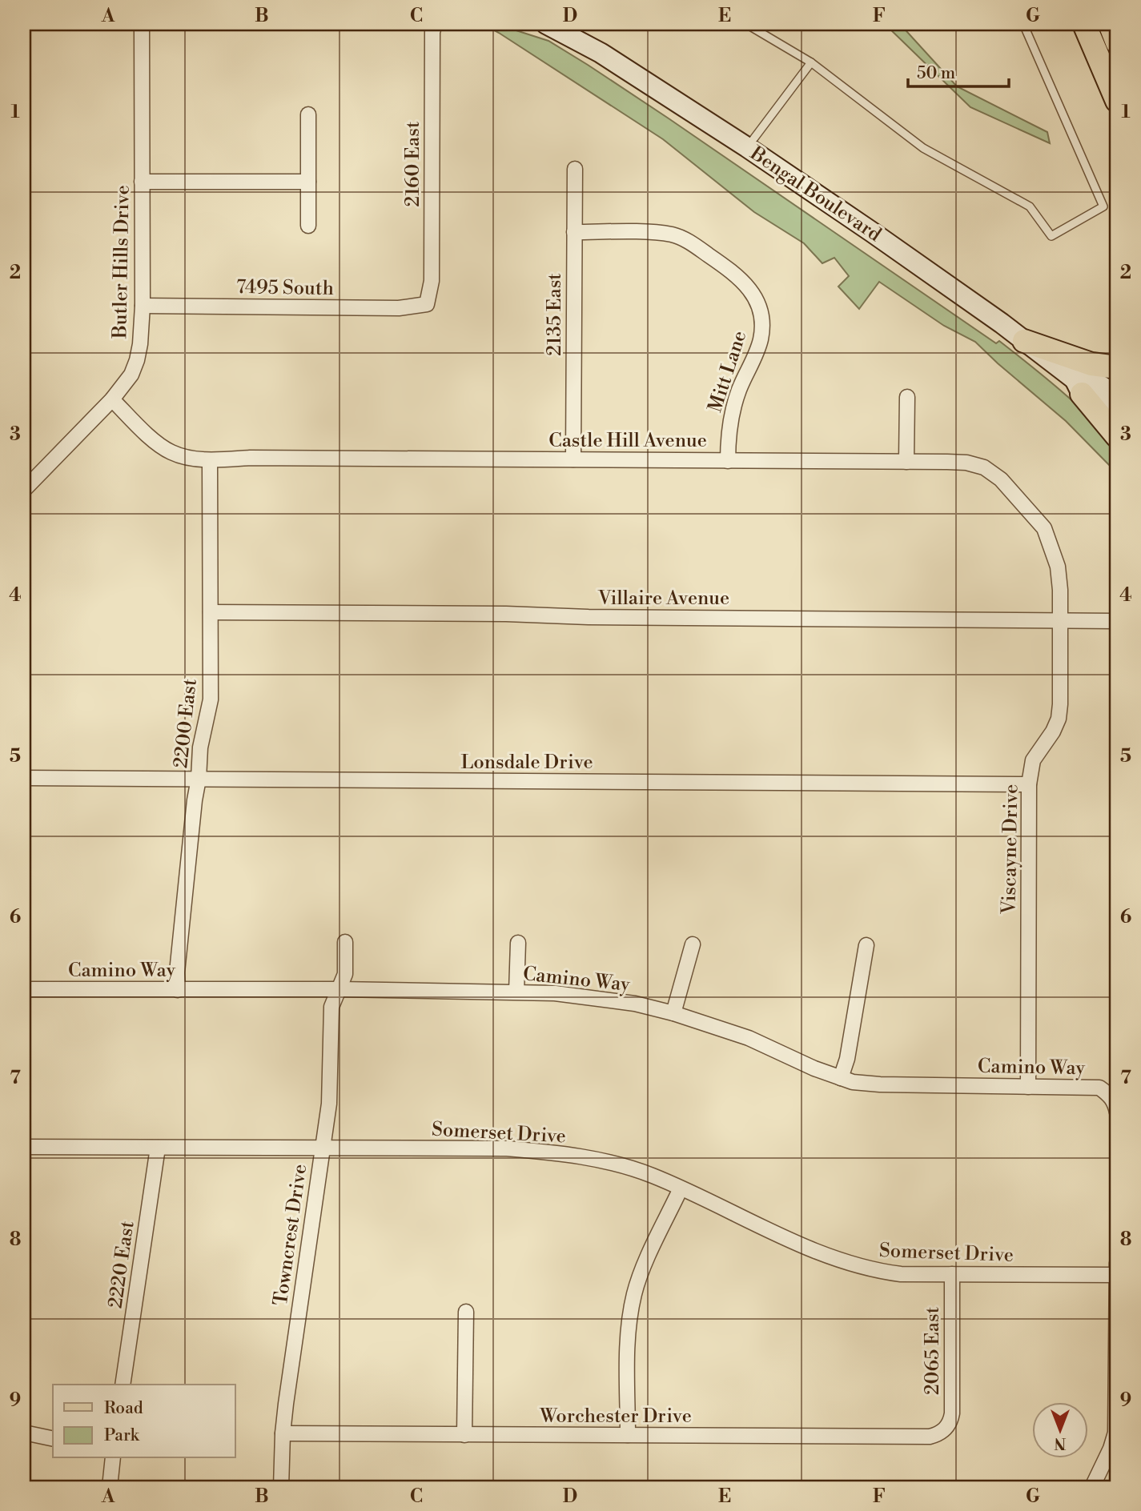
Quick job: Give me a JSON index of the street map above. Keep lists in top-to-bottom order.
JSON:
{
  "streets": {
    "main road": ["Bengal Boulevard"],
    "street": [
      "2160 East",
      "Butler Hills Drive",
      "7495 South",
      "2135 East",
      "Mitt Lane",
      "Castle Hill Avenue",
      "Villaire Avenue",
      "2200 East",
      "Lonsdale Drive",
      "Viscayne Drive",
      "Camino Way",
      "Somerset Drive",
      "Towncrest Drive",
      "2220 East",
      "2065 East",
      "Worchester Drive"
    ]
  },
  "crossings": [
    ["2160 East", "7495 South"],
    ["Butler Hills Drive", "7495 South"],
    ["Butler Hills Drive", "Castle Hill Avenue"],
    ["2135 East", "Mitt Lane"],
    ["2135 East", "Castle Hill Avenue"],
    ["Mitt Lane", "Castle Hill Avenue"],
    ["Castle Hill Avenue", "Villaire Avenue"],
    ["Castle Hill Avenue", "2200 East"],
    ["Castle Hill Avenue", "Viscayne Drive"],
    ["Villaire Avenue", "2200 East"],
    ["Villaire Avenue", "Viscayne Drive"],
    ["2200 East", "Lonsdale Drive"],
    ["2200 East", "Camino Way"],
    ["Lonsdale Drive", "Viscayne Drive"],
    ["Viscayne Drive", "Camino Way"],
    ["Camino Way", "Towncrest Drive"],
    ["Somerset Drive", "Towncrest Drive"],
    ["Somerset Drive", "2220 East"],
    ["Somerset Drive", "2065 East"],
    ["Towncrest Drive", "Worchester Drive"],
    ["2065 East", "Worchester Drive"]
  ],
  "legend": ["Road", "Park"],
  "scale_bar": "50 m",
  "north": "bottom",
  "grid": {
    "columns": [
      "A",
      "B",
      "C",
      "D",
      "E",
      "F",
      "G"
    ],
    "rows": [
      "1",
      "2",
      "3",
      "4",
      "5",
      "6",
      "7",
      "8",
      "9"
    ]
  }
}
